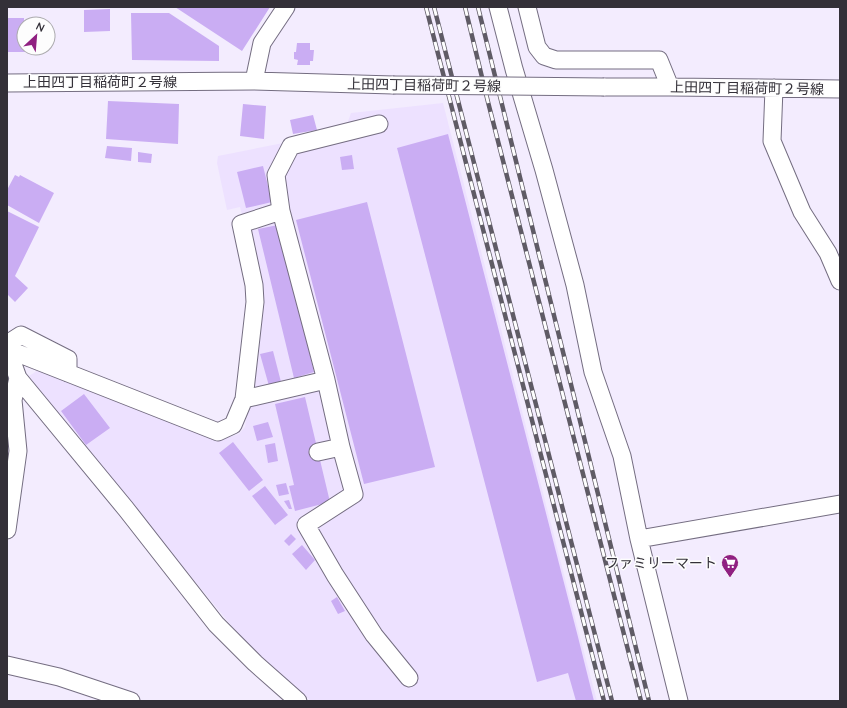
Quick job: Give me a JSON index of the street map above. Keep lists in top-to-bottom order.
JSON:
{
  "streets": {
    "street": ["上田四丁目稲荷町２号線"]
  },
  "places": {
    "supermarket": ["ファミリーマート"]
  },
  "north": "top right"
}
